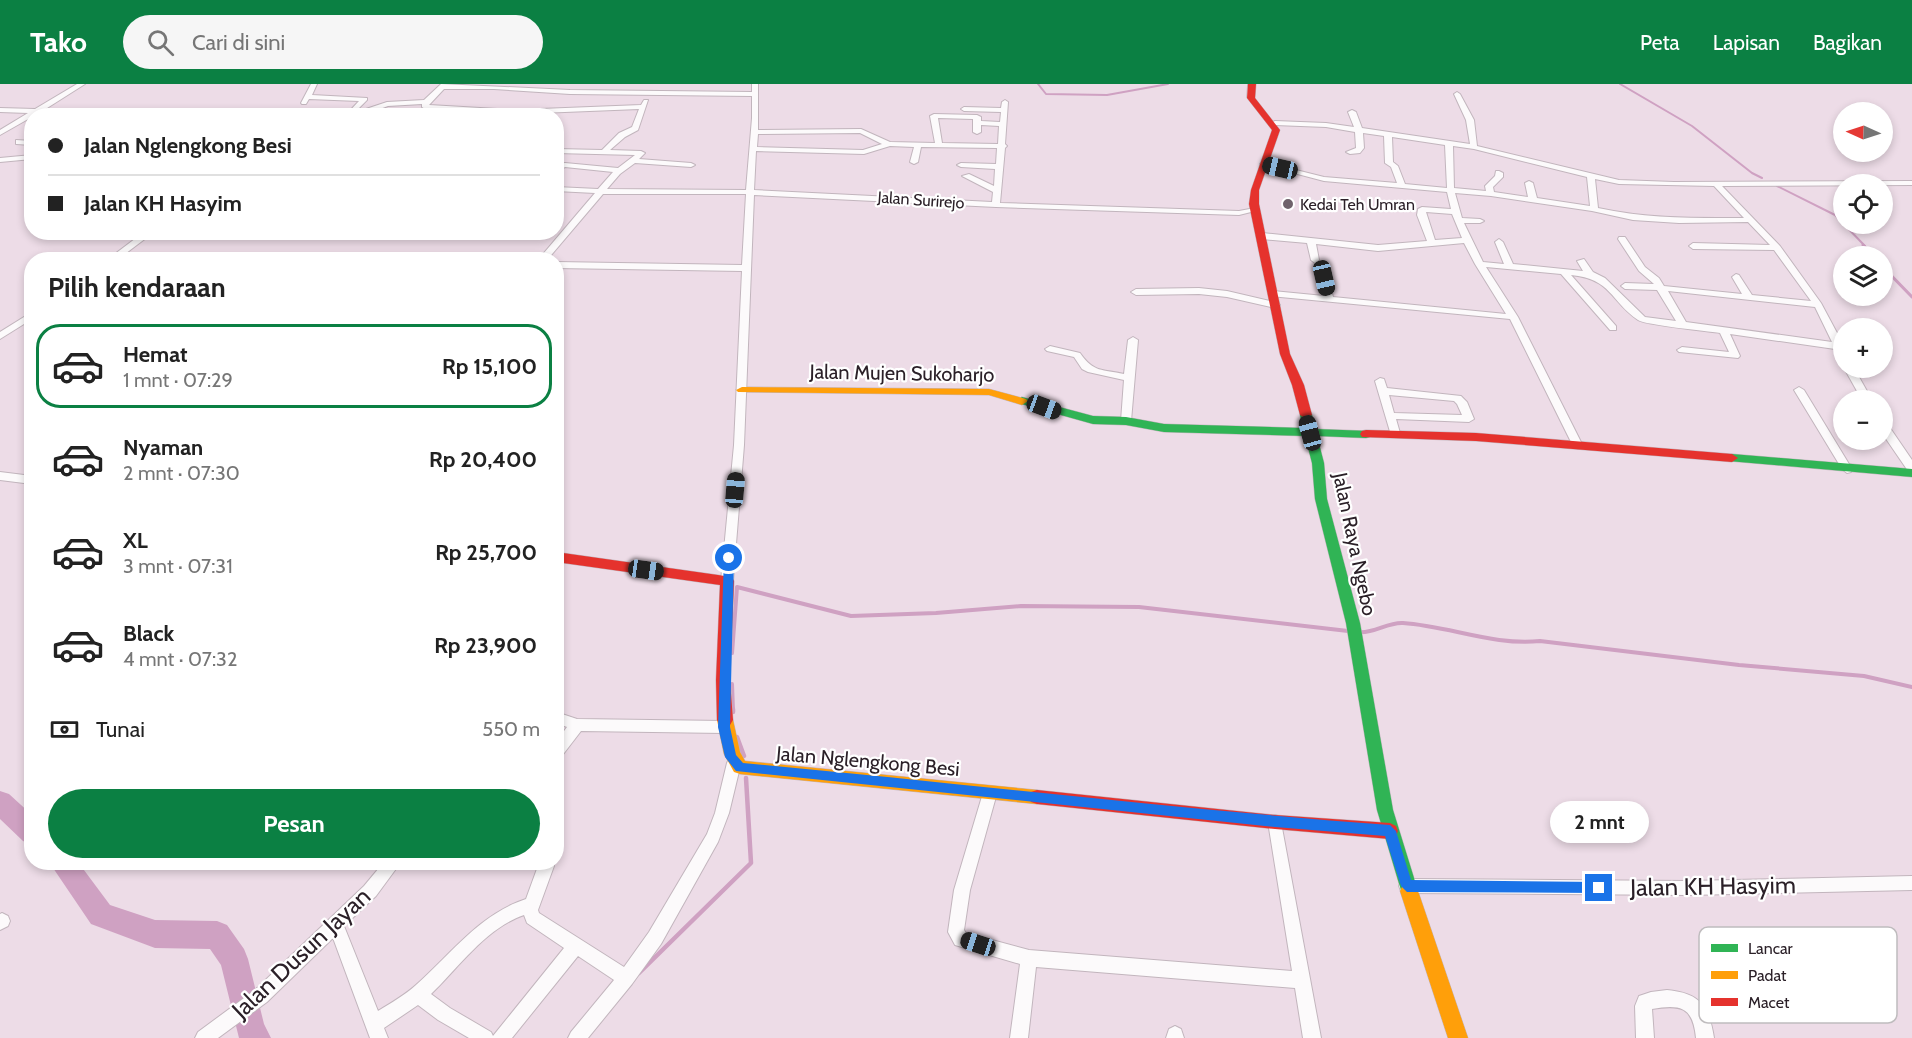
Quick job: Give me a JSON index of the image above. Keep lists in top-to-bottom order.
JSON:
{
  "streets": {
    "street": [
      "Jalan Surirejo",
      "Jalan Mujen Sukoharjo",
      "Jalan Raya Ngebo",
      "Jalan Nglengkong Besi",
      "Jalan KH Hasyim",
      "Jalan Dusun Jayan"
    ]
  },
  "crossings": [
    ["Jalan Surirejo", "Jalan Raya Ngebo"],
    ["Jalan Mujen Sukoharjo", "Jalan Raya Ngebo"],
    ["Jalan Raya Ngebo", "Jalan Nglengkong Besi"],
    ["Jalan Raya Ngebo", "Jalan KH Hasyim"]
  ],
  "places": ["Kedai Teh Umran"],
  "legend": ["Lancar", "Padat", "Macet"],
  "north": "left",
  "page": {
    "header": "Tako",
    "search": "Cari di sini",
    "nav": ["Peta", "Lapisan", "Bagikan"],
    "map_buttons": ["+", "−"],
    "banner": ["Jalan Nglengkong Besi", "Jalan KH Hasyim"],
    "heading": "Pilih kendaraan",
    "list": [
      {
        "name": "Hemat",
        "note": "1 mnt · 07:29",
        "value": "Rp 15,100"
      },
      {
        "name": "Nyaman",
        "note": "2 mnt · 07:30",
        "value": "Rp 20,400"
      },
      {
        "name": "XL",
        "note": "3 mnt · 07:31",
        "value": "Rp 25,700"
      },
      {
        "name": "Black",
        "note": "4 mnt · 07:32",
        "value": "Rp 23,900"
      }
    ],
    "pay": ["Tunai", "550 m"],
    "buttons": "Pesan",
    "bubble": "2 mnt"
  }
}
